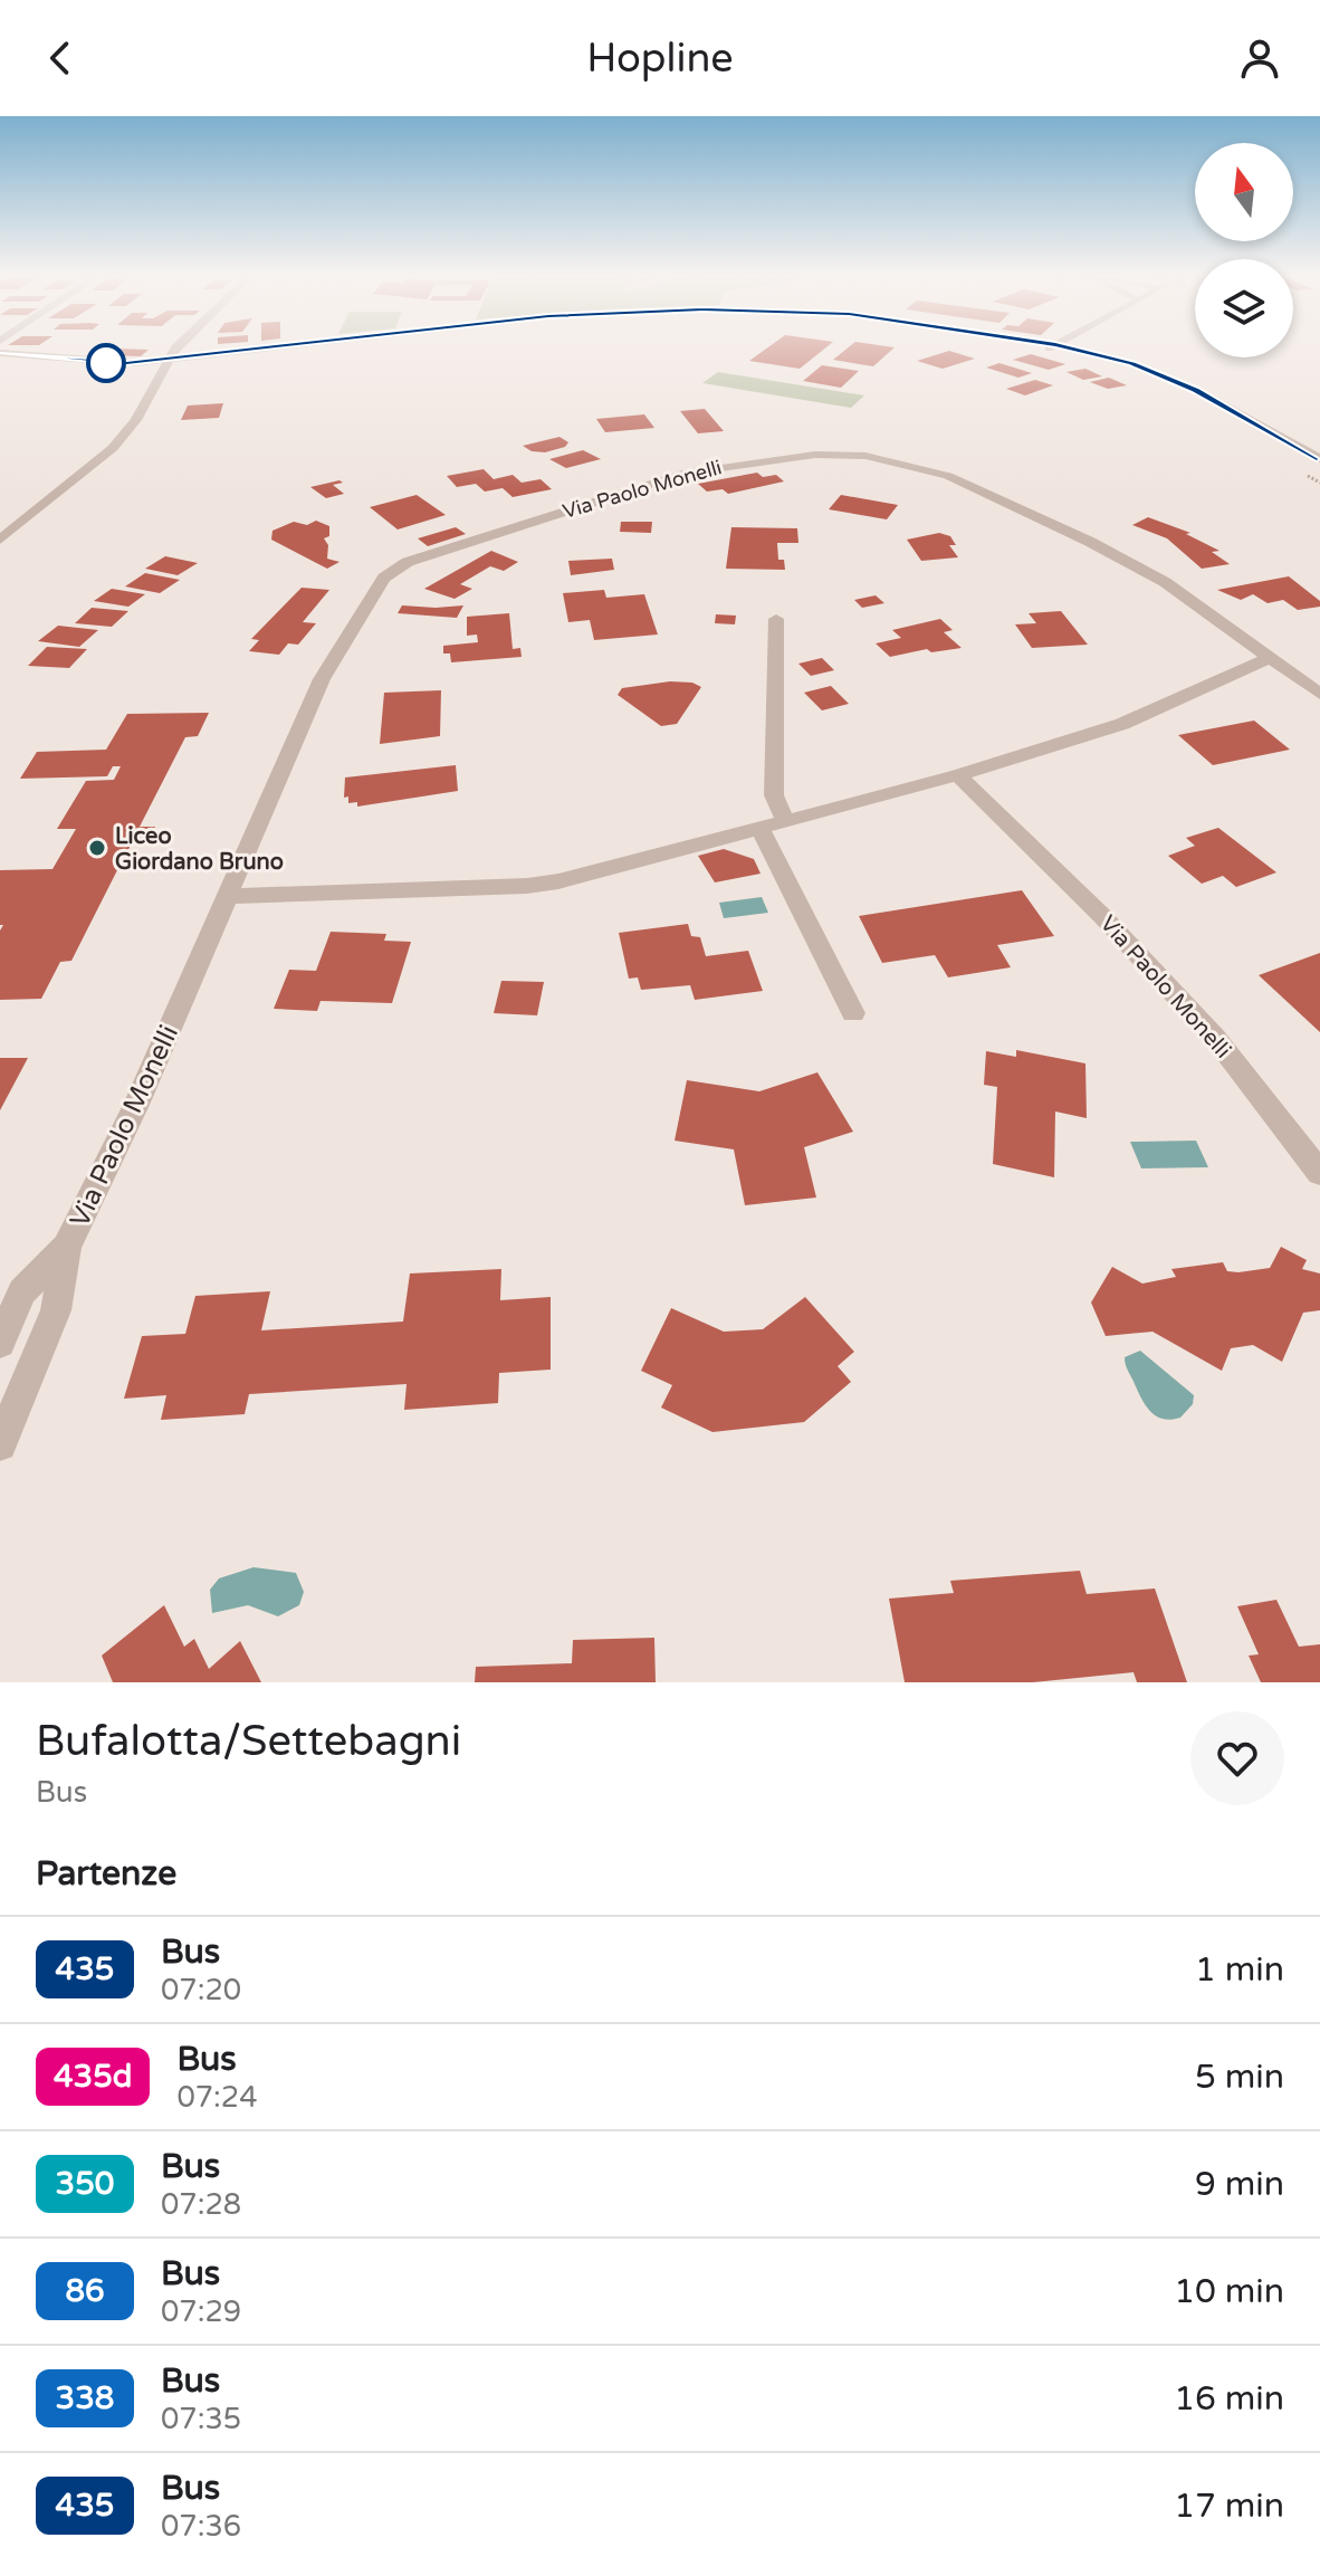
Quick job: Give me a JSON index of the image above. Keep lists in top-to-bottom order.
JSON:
{
  "streets": {
    "street": ["Via Paolo Monelli"]
  },
  "places": ["Liceo Giordano Bruno"],
  "lines": ["bus line 435"],
  "north": "top",
  "page": {
    "header": "Hopline",
    "heading": [
      ["Bufalotta/Settebagni", "Bus"],
      "Partenze"
    ],
    "list": [
      {
        "mark": "435",
        "name": "Bus",
        "note": "07:20",
        "value": "1 min"
      },
      {
        "mark": "435d",
        "name": "Bus",
        "note": "07:24",
        "value": "5 min"
      },
      {
        "mark": "350",
        "name": "Bus",
        "note": "07:28",
        "value": "9 min"
      },
      {
        "mark": "86",
        "name": "Bus",
        "note": "07:29",
        "value": "10 min"
      },
      {
        "mark": "338",
        "name": "Bus",
        "note": "07:35",
        "value": "16 min"
      },
      {
        "mark": "435",
        "name": "Bus",
        "note": "07:36",
        "value": "17 min"
      }
    ]
  }
}
